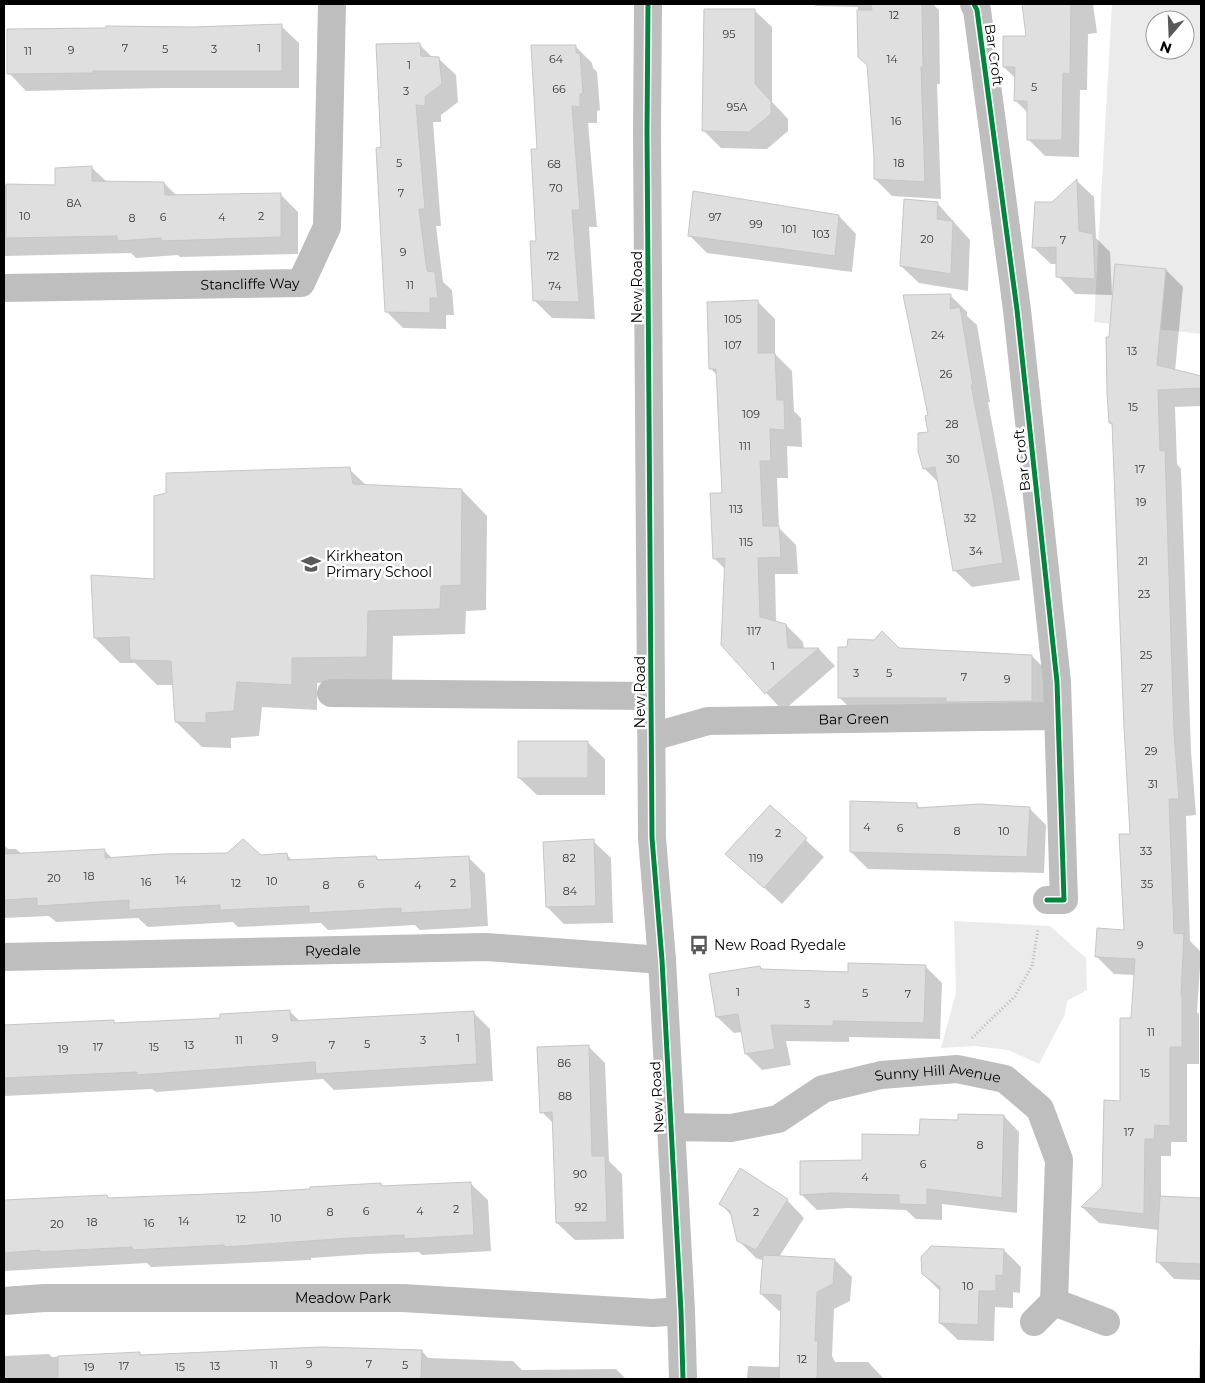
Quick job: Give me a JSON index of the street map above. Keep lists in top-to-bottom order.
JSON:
{
  "streets": {
    "street": [
      "Bar Croft",
      "Stancliffe Way",
      "New Road",
      "Bar Green",
      "Ryedale",
      "Sunny Hill Avenue",
      "Meadow Park"
    ]
  },
  "crossings": [
    ["Bar Croft", "Bar Green"],
    ["New Road", "Bar Green"],
    ["New Road", "Ryedale"],
    ["New Road", "Sunny Hill Avenue"],
    ["New Road", "Meadow Park"]
  ],
  "places": {
    "school or university": ["Kirkheaton Primary School"],
    "bus stop": ["New Road Ryedale"]
  },
  "house_numbers": [
    "12",
    "95",
    "7",
    "1",
    "5",
    "3",
    "9",
    "11",
    "64",
    "14",
    "1",
    "5",
    "66",
    "3",
    "95A",
    "16",
    "5",
    "18",
    "68",
    "70",
    "7",
    "8A",
    "10",
    "2",
    "6",
    "4",
    "97",
    "8",
    "99",
    "101",
    "103",
    "20",
    "7",
    "9",
    "72",
    "11",
    "74",
    "105",
    "24",
    "107",
    "13",
    "26",
    "15",
    "109",
    "28",
    "111",
    "30",
    "17",
    "19",
    "113",
    "32",
    "115",
    "34",
    "21",
    "23",
    "117",
    "25",
    "1",
    "3",
    "5",
    "7",
    "9",
    "27",
    "29",
    "31",
    "4",
    "6",
    "8",
    "10",
    "2",
    "33",
    "82",
    "119",
    "18",
    "20",
    "14",
    "10",
    "16",
    "12",
    "2",
    "6",
    "35",
    "8",
    "4",
    "84",
    "9",
    "1",
    "5",
    "7",
    "3",
    "11",
    "9",
    "1",
    "11",
    "3",
    "5",
    "13",
    "7",
    "17",
    "15",
    "19",
    "86",
    "15",
    "88",
    "17",
    "8",
    "6",
    "90",
    "4",
    "92",
    "2",
    "6",
    "4",
    "8",
    "2",
    "10",
    "12",
    "14",
    "18",
    "16",
    "20",
    "10",
    "12",
    "9",
    "7",
    "11",
    "5",
    "17",
    "13",
    "19",
    "15"
  ],
  "north": "bottom"
}
